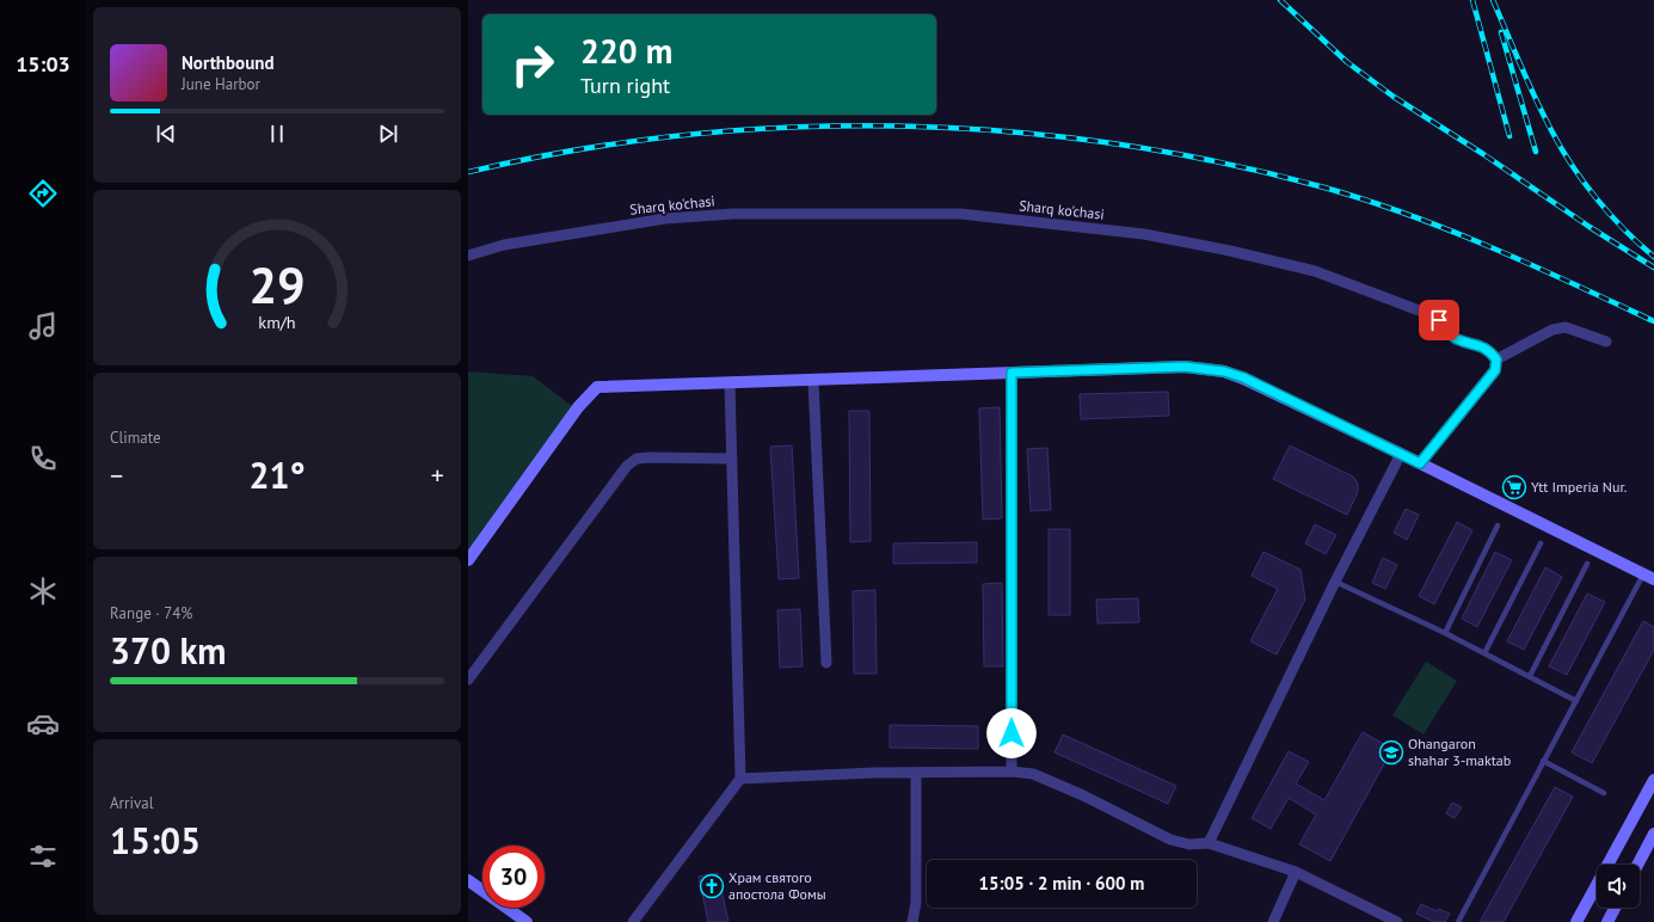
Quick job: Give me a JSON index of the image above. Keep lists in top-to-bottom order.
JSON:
{
  "streets": {
    "street": ["Sharq ko'chasi"]
  },
  "places": {
    "supermarket": ["Ytt Imperia Nur."],
    "school or university": ["Ohangaron shahar 3-maktab"],
    "church": ["Храм святого апостола Фомы"]
  },
  "page": {
    "tabs": "15:03",
    "turn": ["220 m", "Turn right"],
    "song": ["Northbound", "June Harbor"],
    "tile": [
      "Climate",
      ["Range · 74%", "370 km"],
      ["Arrival", "15:05"]
    ],
    "heat": ["−", "21°", "+"],
    "limit": "30",
    "trip": "15:05 · 2 min · 600 m",
    "gauge": ["29", "km/h"]
  }
}
